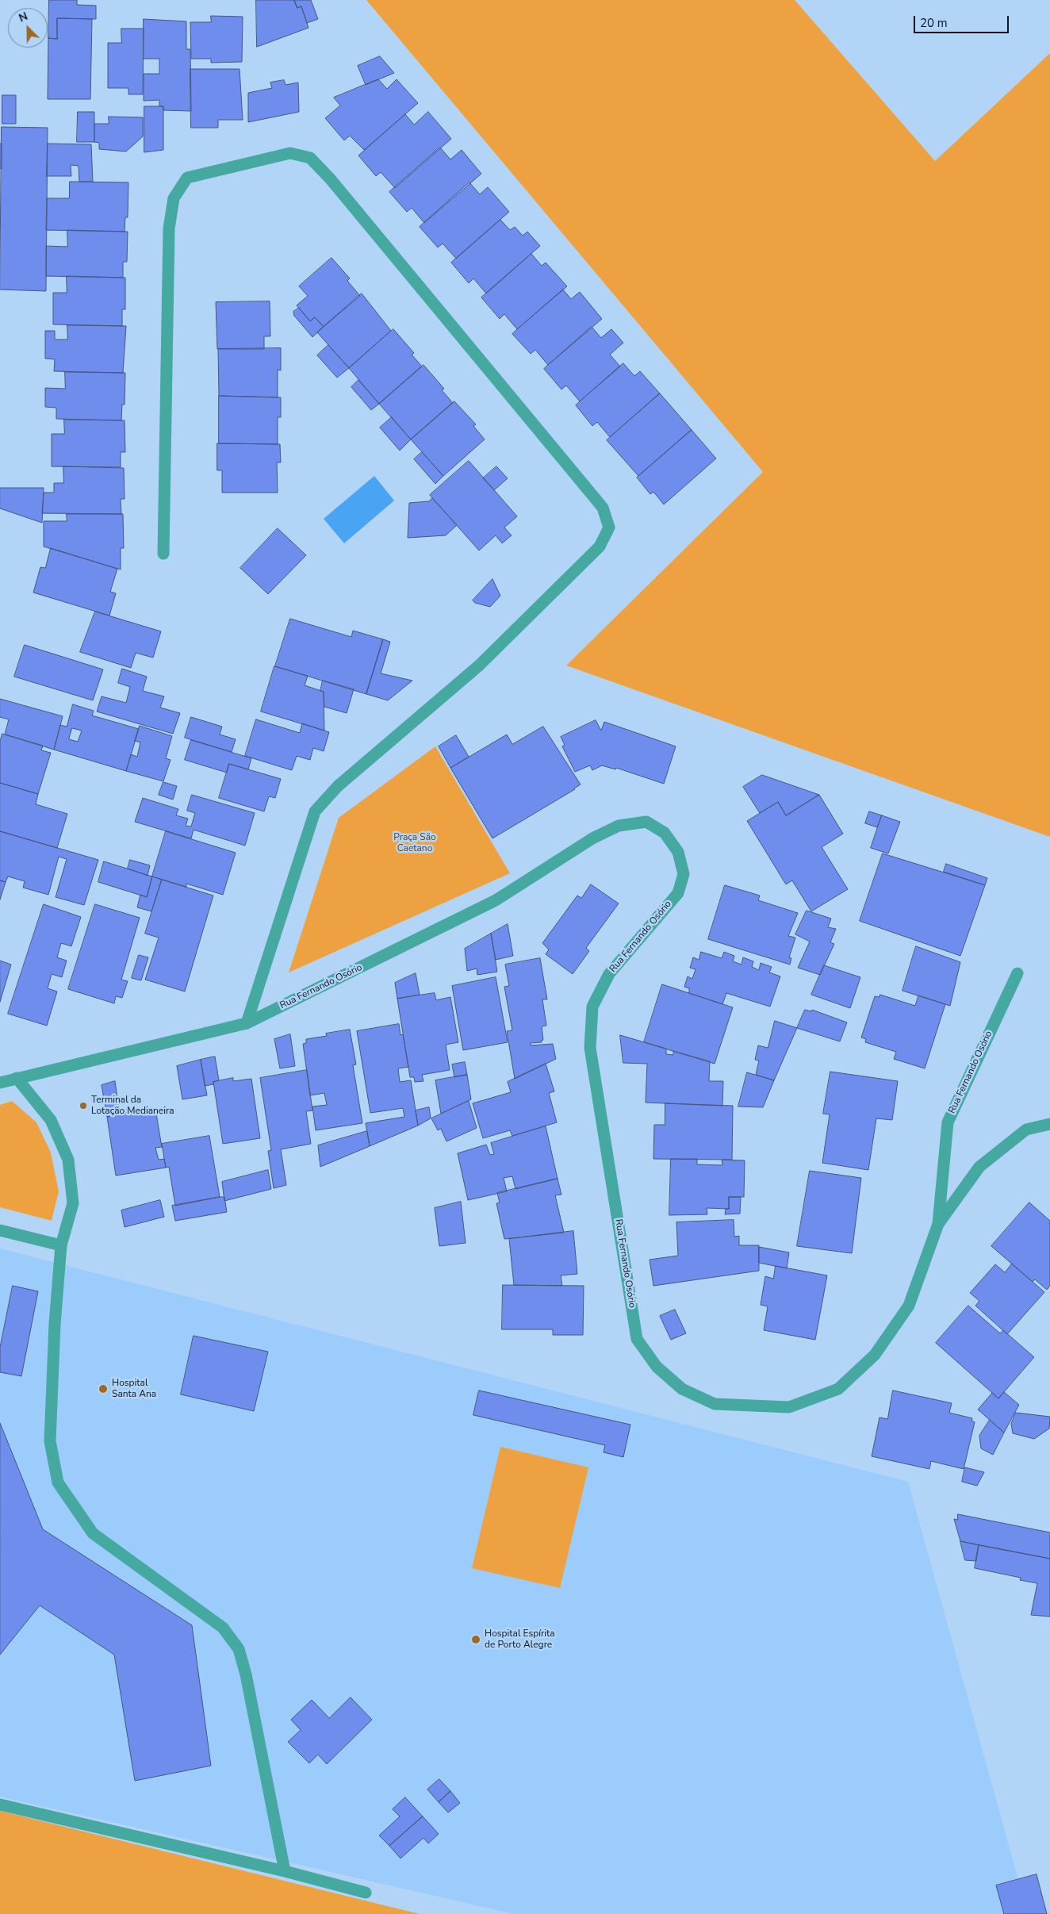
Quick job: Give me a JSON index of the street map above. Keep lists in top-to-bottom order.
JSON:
{
  "streets": {
    "street": ["Rua Fernando Osório"]
  },
  "parks": ["Praça São Caetano"],
  "places": ["Terminal da Lotação Medianeira", "Hospital Santa Ana", "Hospital Espírita de Porto Alegre"],
  "scale_bar": "20 m",
  "north": "top left"
}
